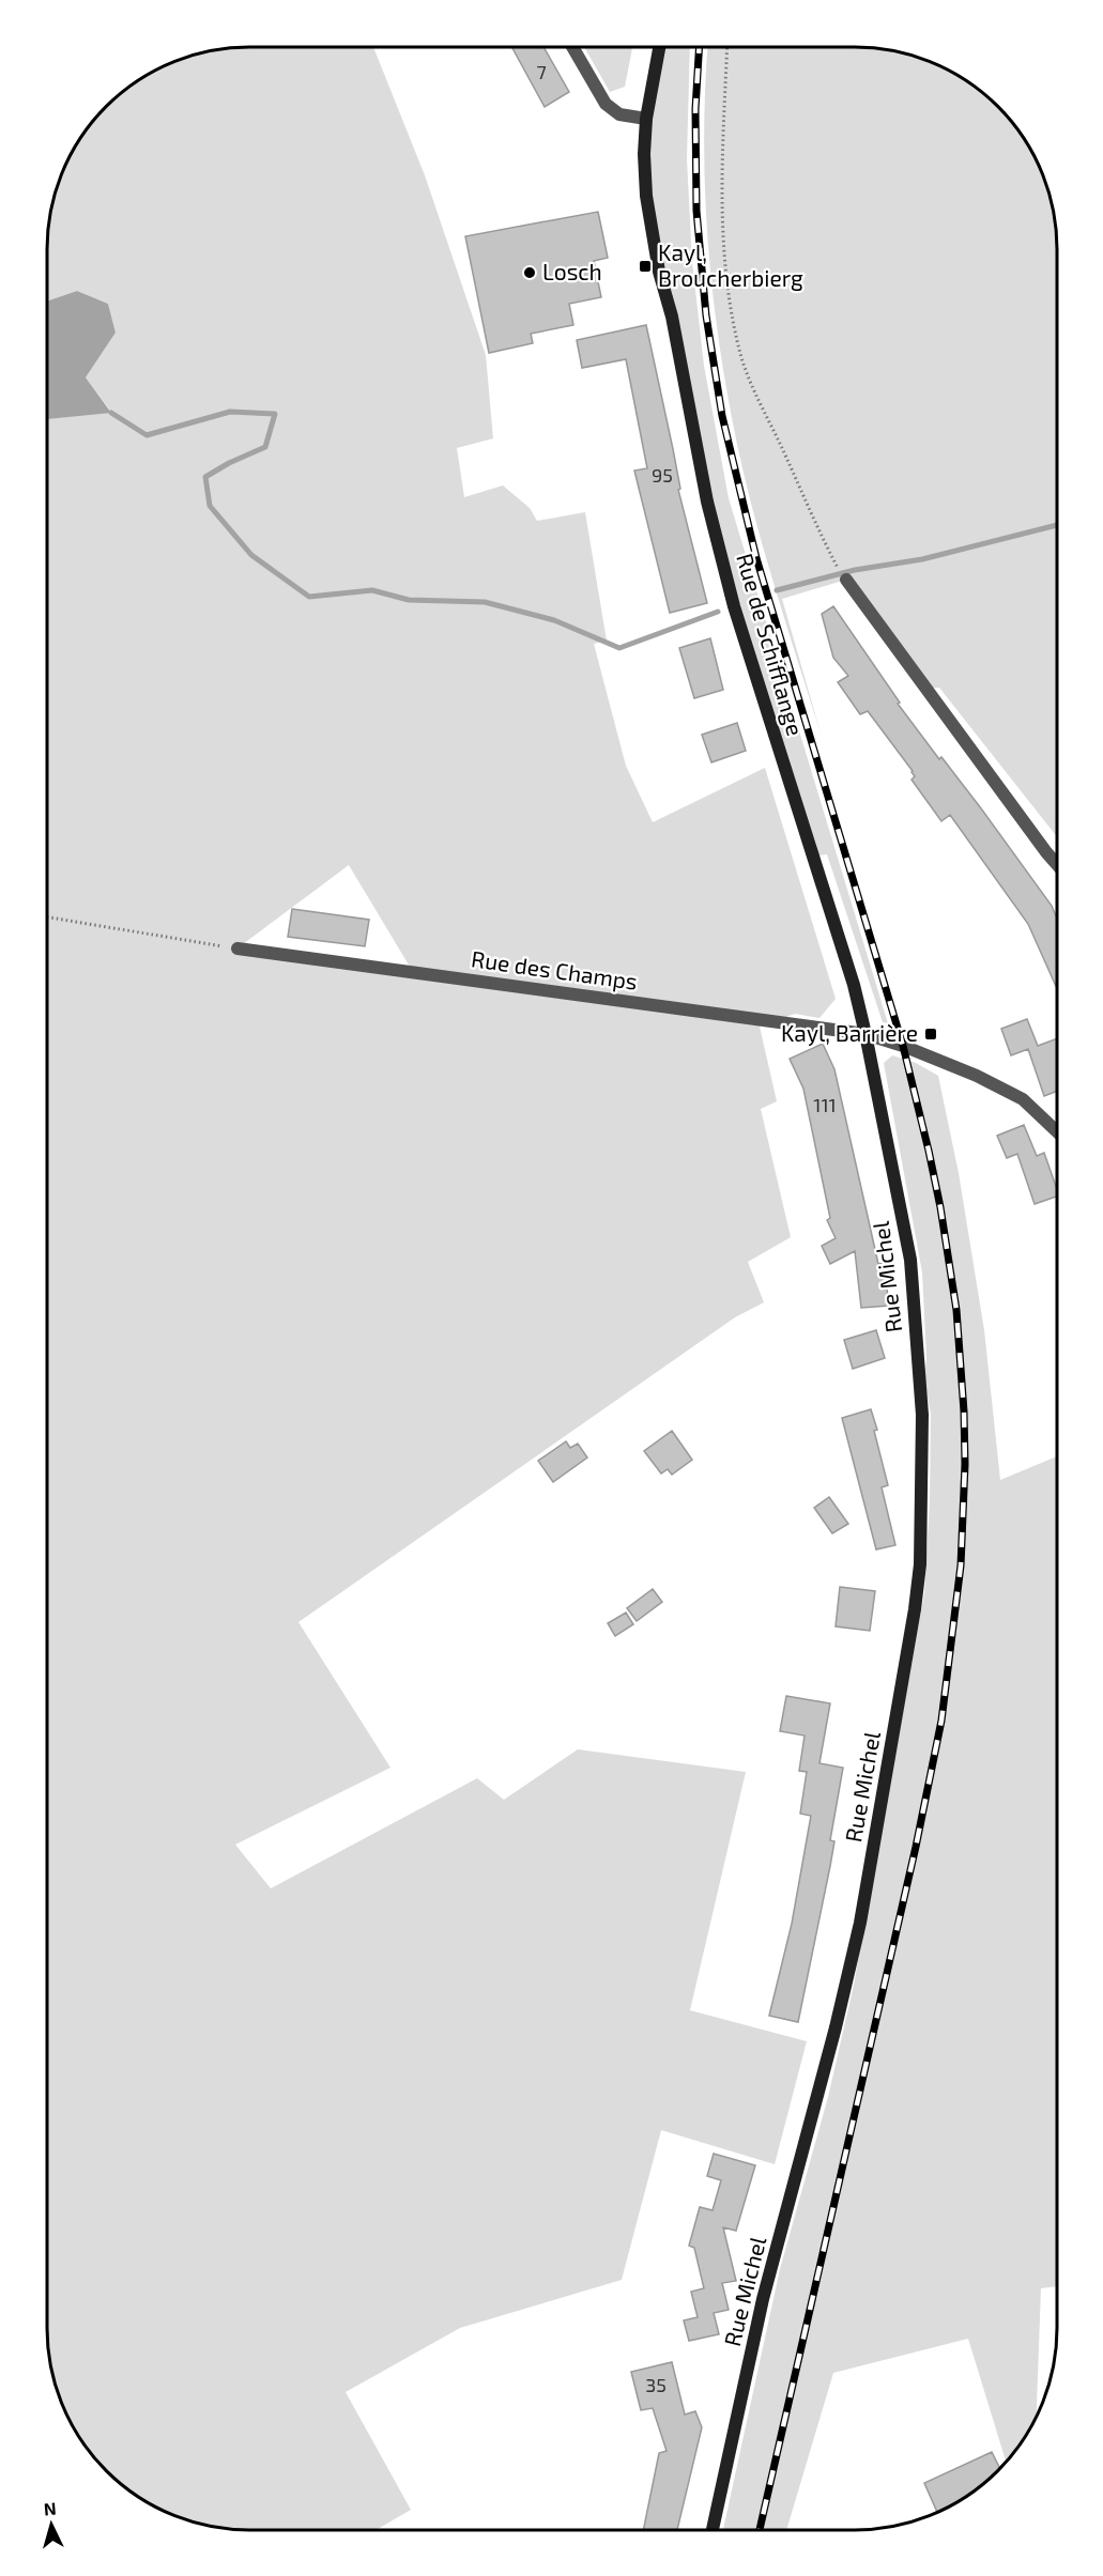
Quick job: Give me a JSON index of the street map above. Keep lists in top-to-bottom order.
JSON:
{
  "streets": {
    "main road": ["Rue de Schifflange", "Rue Michel"],
    "street": ["Rue des Champs"]
  },
  "crossings": [
    ["Rue de Schifflange", "Rue des Champs"],
    ["Rue de Schifflange", "Rue Michel"],
    ["Rue des Champs", "Rue Michel"]
  ],
  "places": {
    "transit": ["Kayl, Broucherbierg", "Kayl, Barrière"],
    "other": ["Losch"]
  },
  "house_numbers": [
    "7",
    "95",
    "111",
    "35"
  ],
  "north": "top"
}
